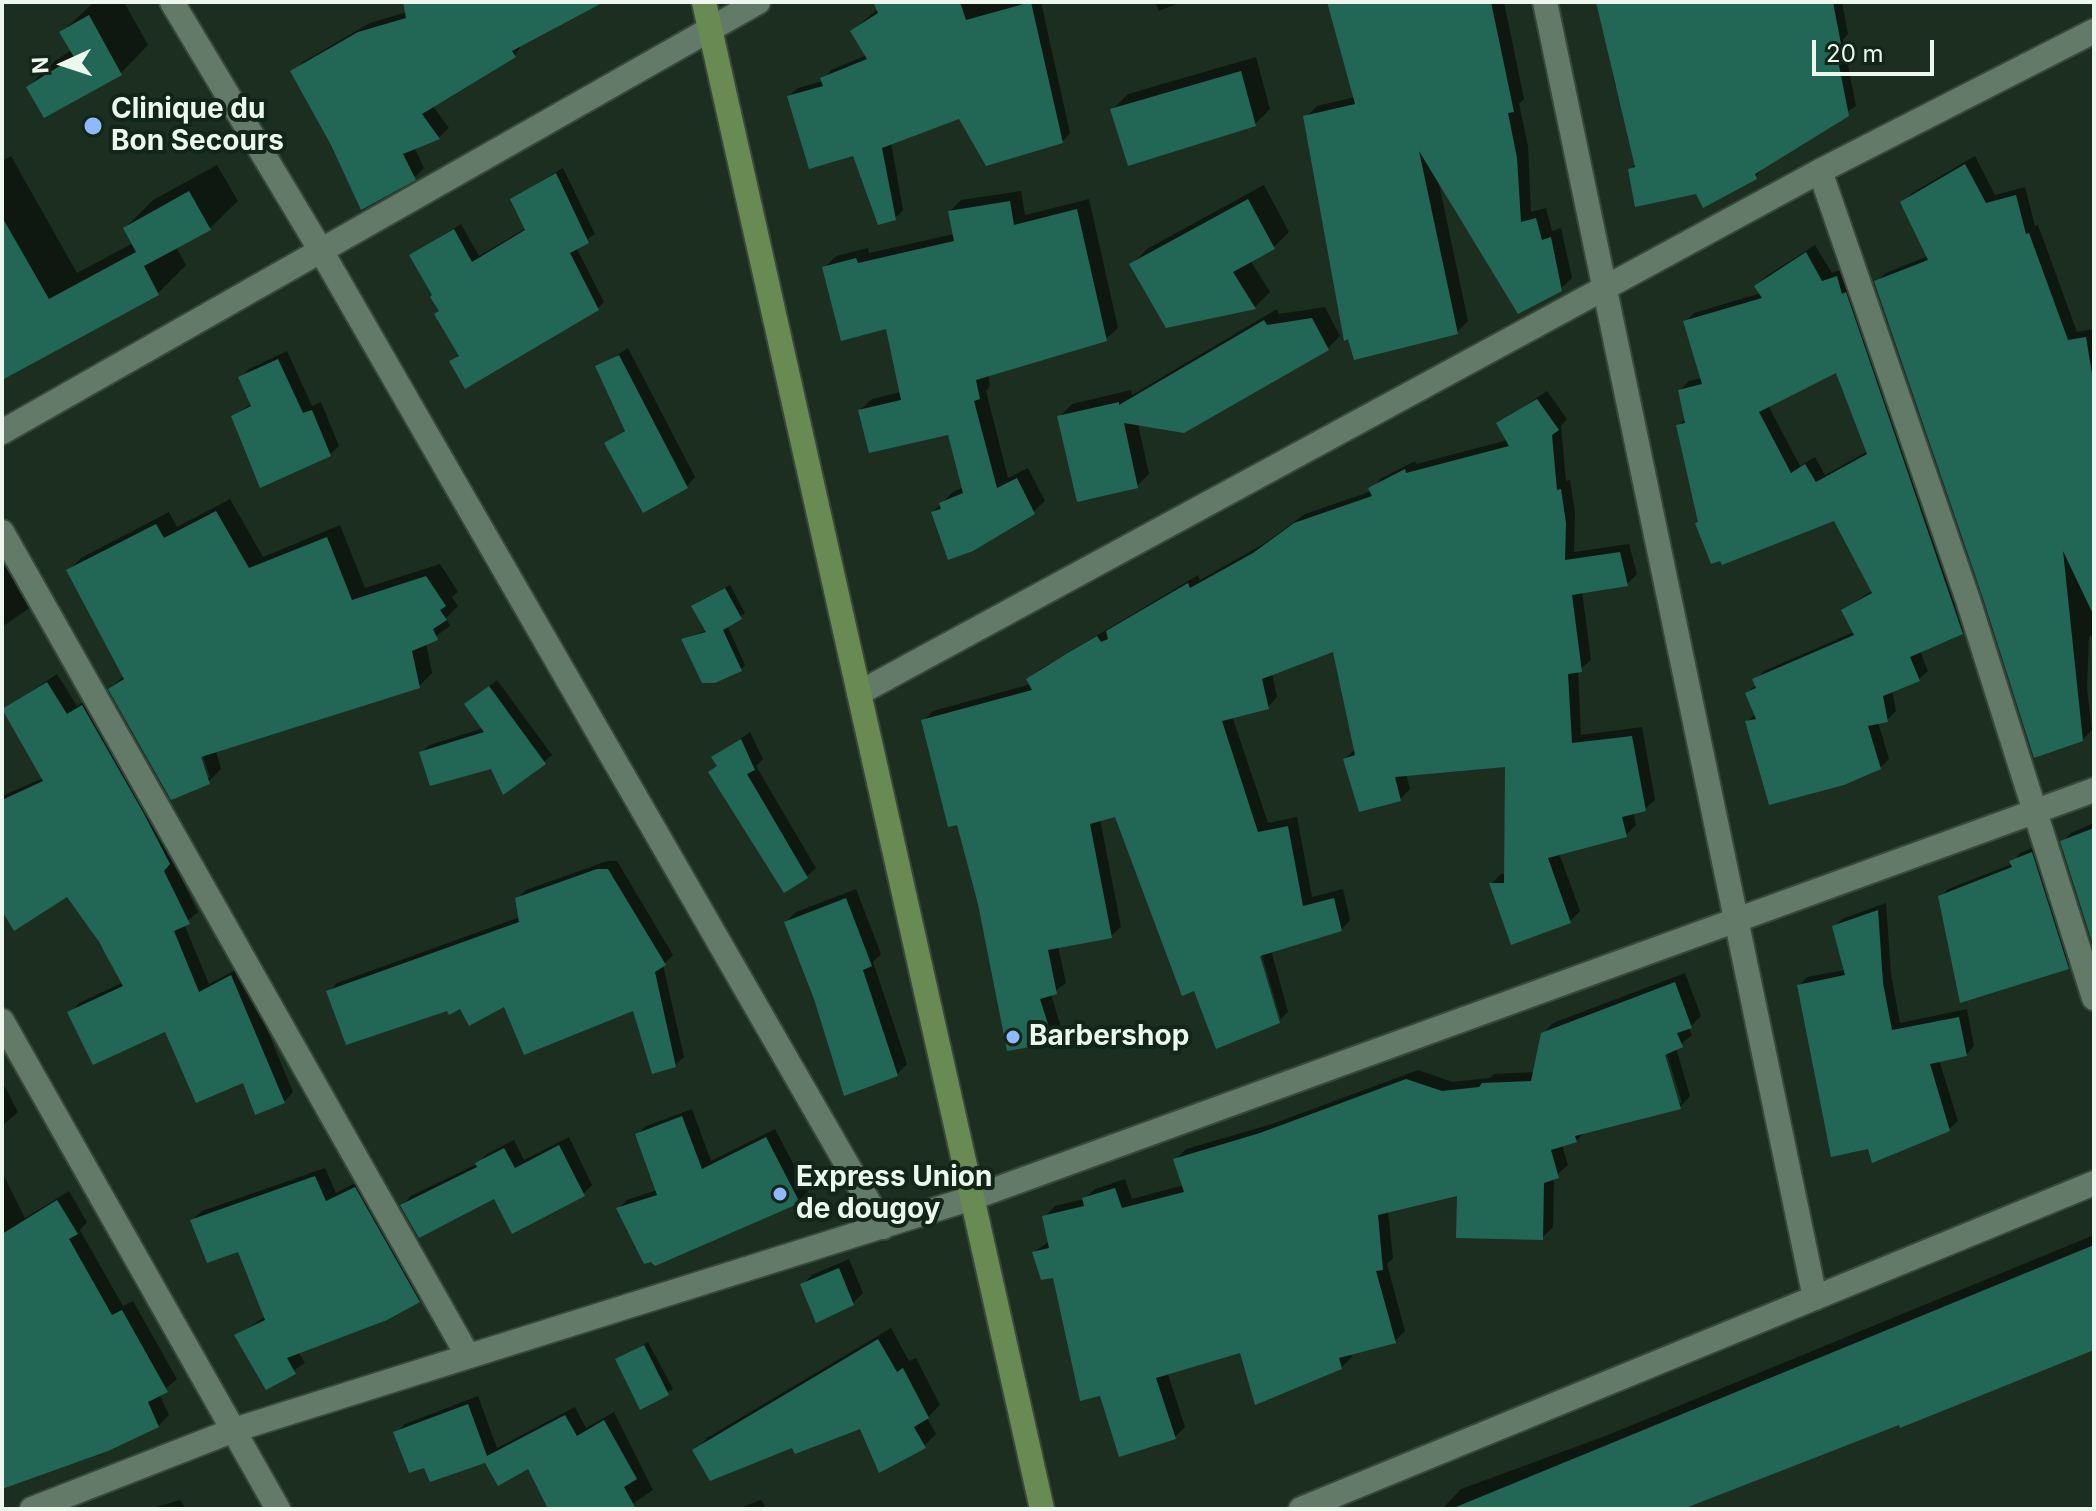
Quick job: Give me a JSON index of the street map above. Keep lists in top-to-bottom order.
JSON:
{
  "places": ["Clinique du Bon Secours", "Barbershop", "Express Union de dougoy"],
  "scale_bar": "20 m",
  "north": "left"
}
